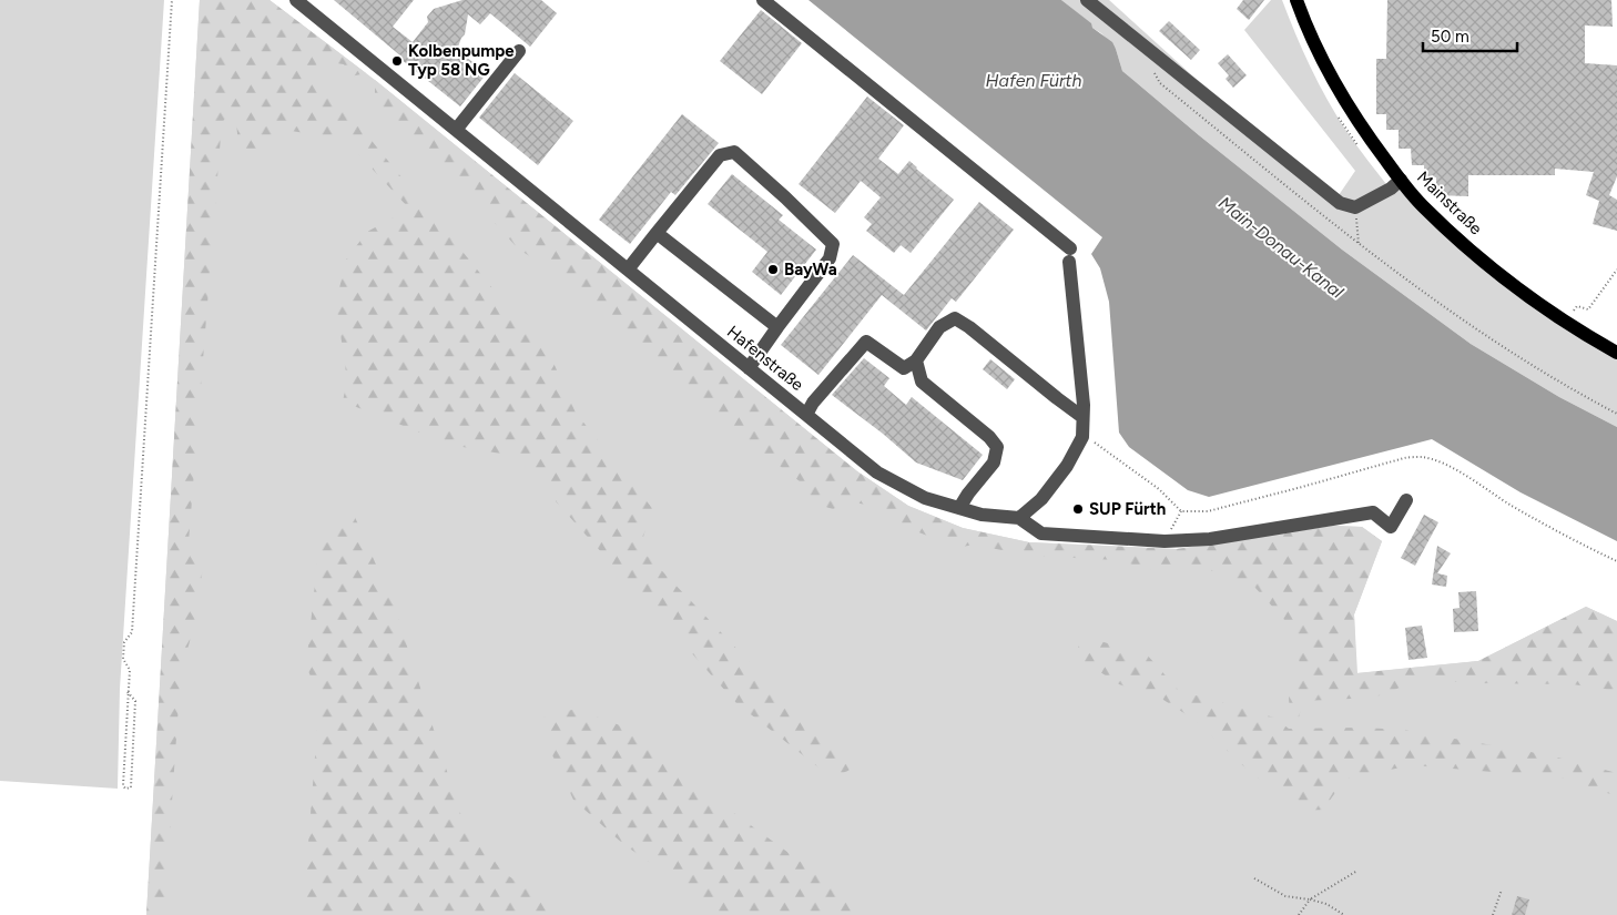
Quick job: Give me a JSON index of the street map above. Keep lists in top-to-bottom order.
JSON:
{
  "streets": {
    "main road": ["Mainstraße"],
    "street": ["Hafenstraße"]
  },
  "water": ["Hafen Fürth", "Main-Donau-Kanal"],
  "places": ["Kolbenpumpe Typ 58 NG", "BayWa", "SUP Fürth"],
  "scale_bar": "50 m"
}
